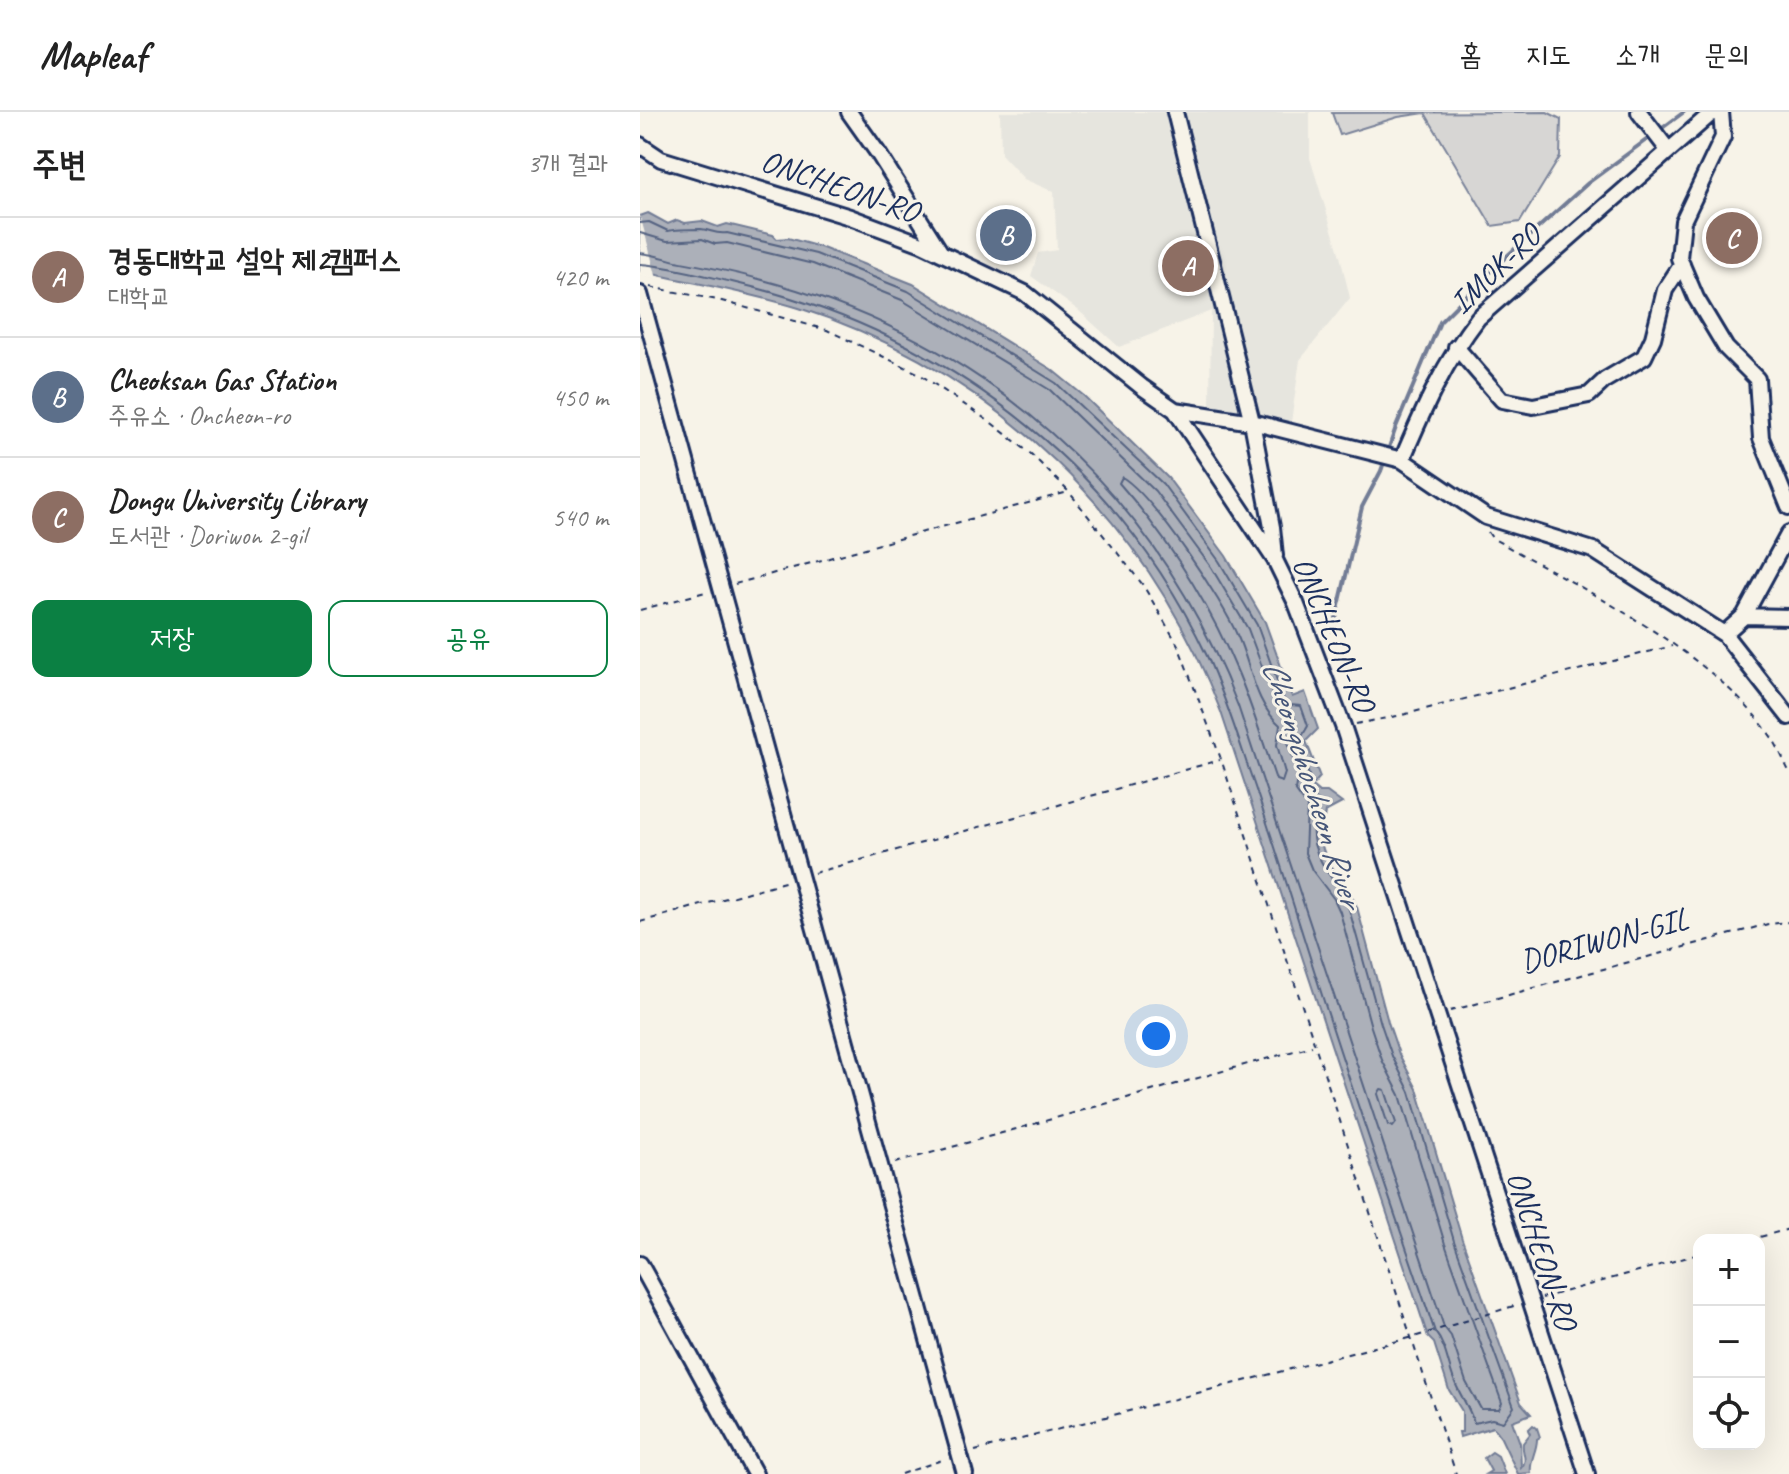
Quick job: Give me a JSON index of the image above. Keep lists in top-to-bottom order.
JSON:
{
  "streets": {
    "street": ["ONCHEON-RO", "IMOK-RO"],
    "path": ["DORIWON-GIL"]
  },
  "crossings": [
    ["ONCHEON-RO", "DORIWON-GIL"]
  ],
  "water": ["Cheongchocheon River"],
  "page": {
    "header": "Mapleaf",
    "nav": [
      "홈",
      "지도",
      "소개",
      "문의"
    ],
    "heading": ["주변", "3개 결과"],
    "pins": ["B", "C", "A"],
    "list": [
      {
        "mark": "A",
        "name": "경동대학교 설악 제2캠퍼스",
        "note": "대학교",
        "value": "420 m"
      },
      {
        "mark": "B",
        "name": "Cheoksan Gas Station",
        "note": "주유소 · Oncheon-ro",
        "value": "450 m"
      },
      {
        "mark": "C",
        "name": "Dongu University Library",
        "note": "도서관 · Doriwon 2-gil",
        "value": "540 m"
      }
    ],
    "buttons": ["저장", "공유"],
    "map_buttons": ["+", "−"]
  }
}
